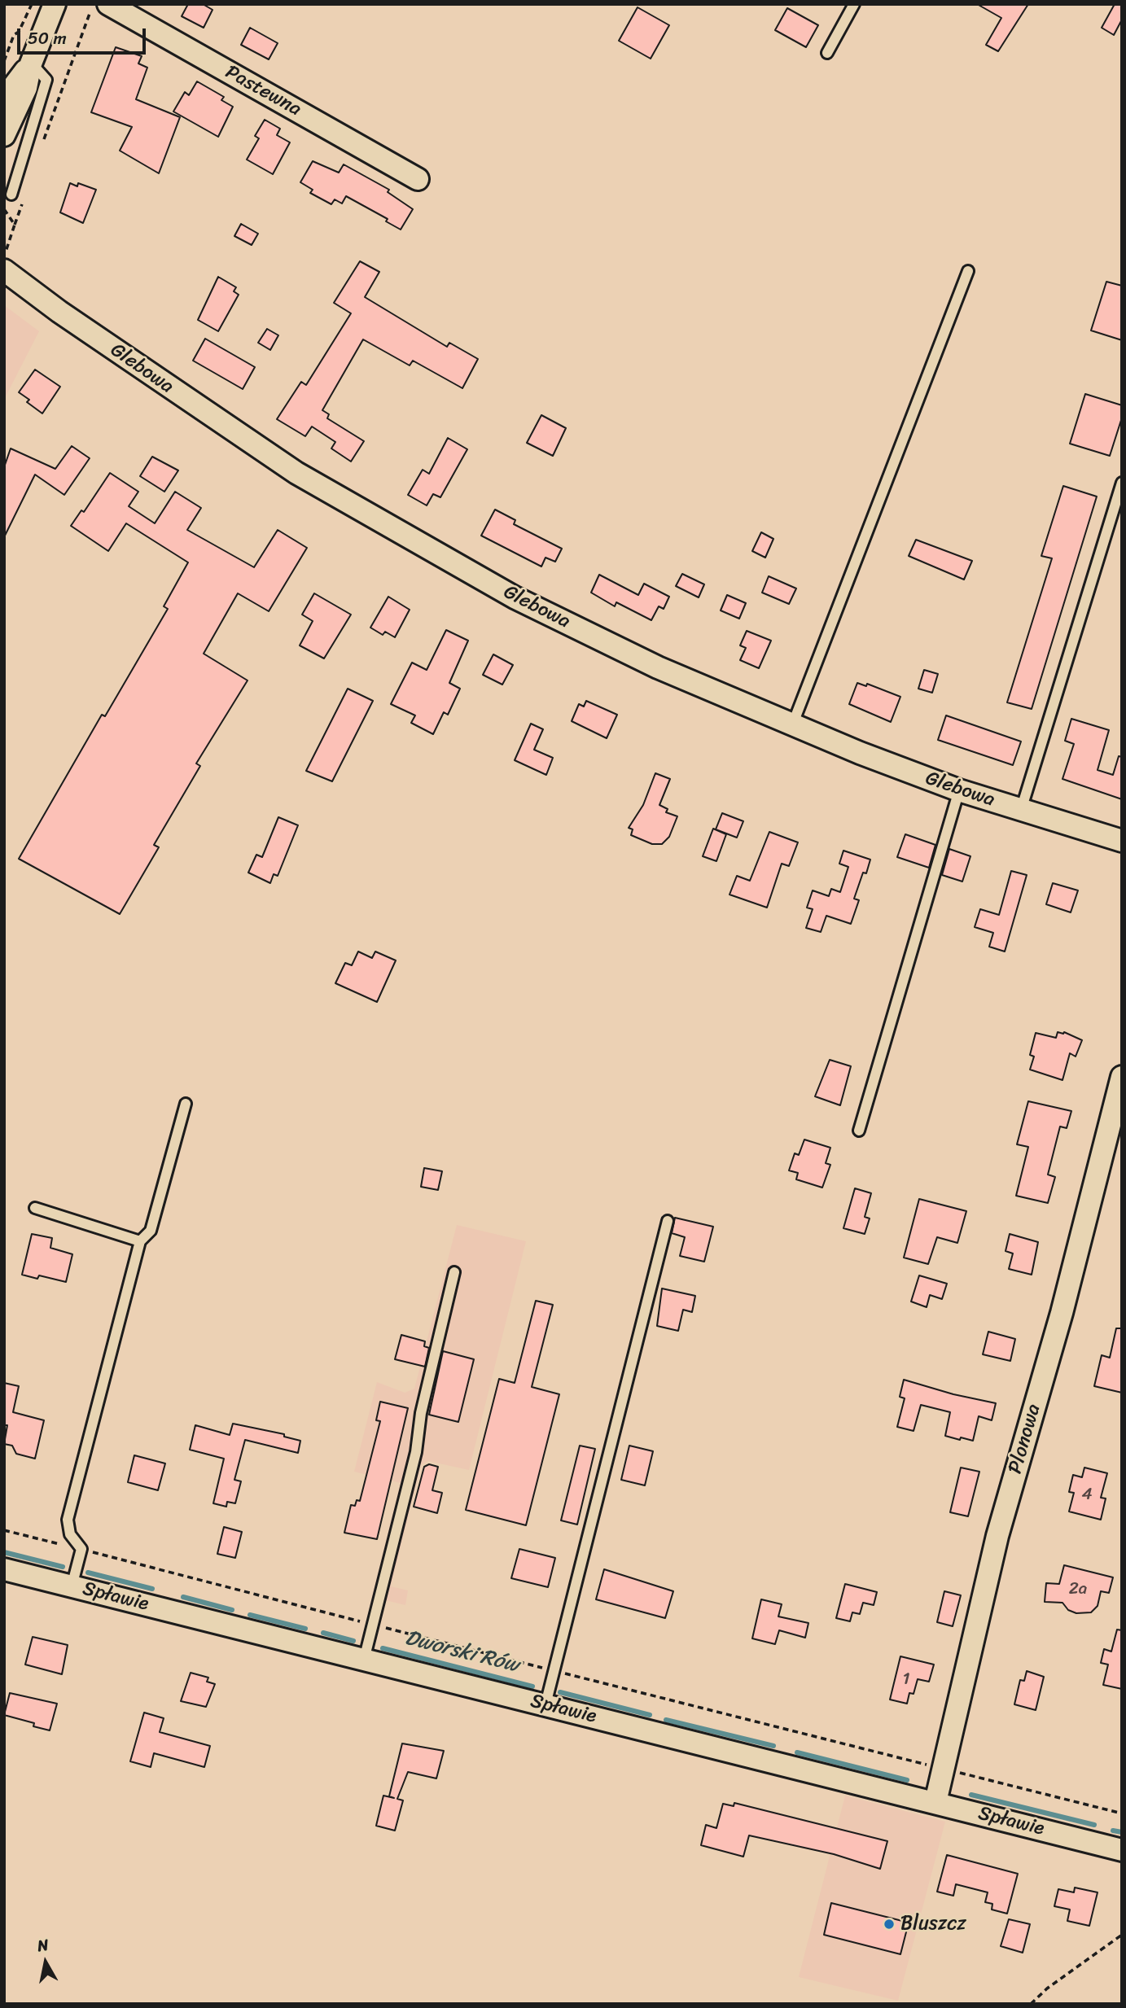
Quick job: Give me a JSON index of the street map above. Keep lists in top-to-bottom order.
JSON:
{
  "streets": {
    "street": [
      "Pastewna",
      "Glebowa",
      "Plonowa",
      "Spławie"
    ]
  },
  "crossings": [
    ["Plonowa", "Spławie"]
  ],
  "water": ["Dworski Rów"],
  "places": ["Bluszcz"],
  "house_numbers": ["4", "2a", "1"],
  "scale_bar": "50 m",
  "north": "top"
}
